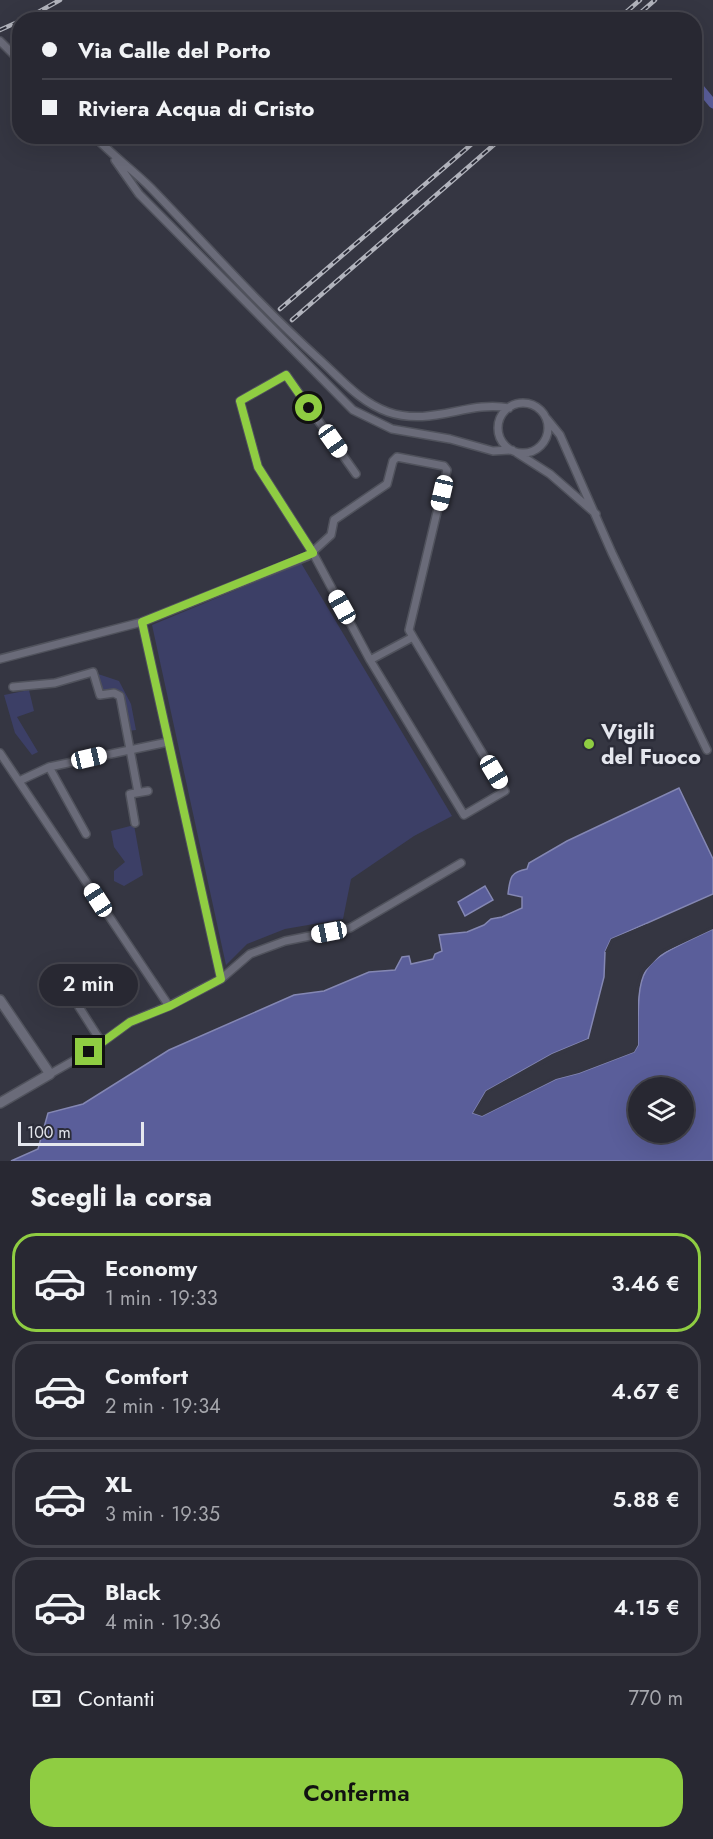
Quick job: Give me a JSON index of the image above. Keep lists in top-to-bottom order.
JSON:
{
  "places": ["Vigili del Fuoco"],
  "scale_bar": "100 m",
  "page": {
    "banner": ["Via Calle del Porto", "Riviera Acqua di Cristo"],
    "bubble": "2 min",
    "scale": "100 m",
    "heading": "Scegli la corsa",
    "list": [
      {
        "name": "Economy",
        "note": "1 min · 19:33",
        "value": "3.46 €"
      },
      {
        "name": "Comfort",
        "note": "2 min · 19:34",
        "value": "4.67 €"
      },
      {
        "name": "XL",
        "note": "3 min · 19:35",
        "value": "5.88 €"
      },
      {
        "name": "Black",
        "note": "4 min · 19:36",
        "value": "4.15 €"
      }
    ],
    "pay": ["Contanti", "770 m"],
    "buttons": "Conferma"
  }
}
